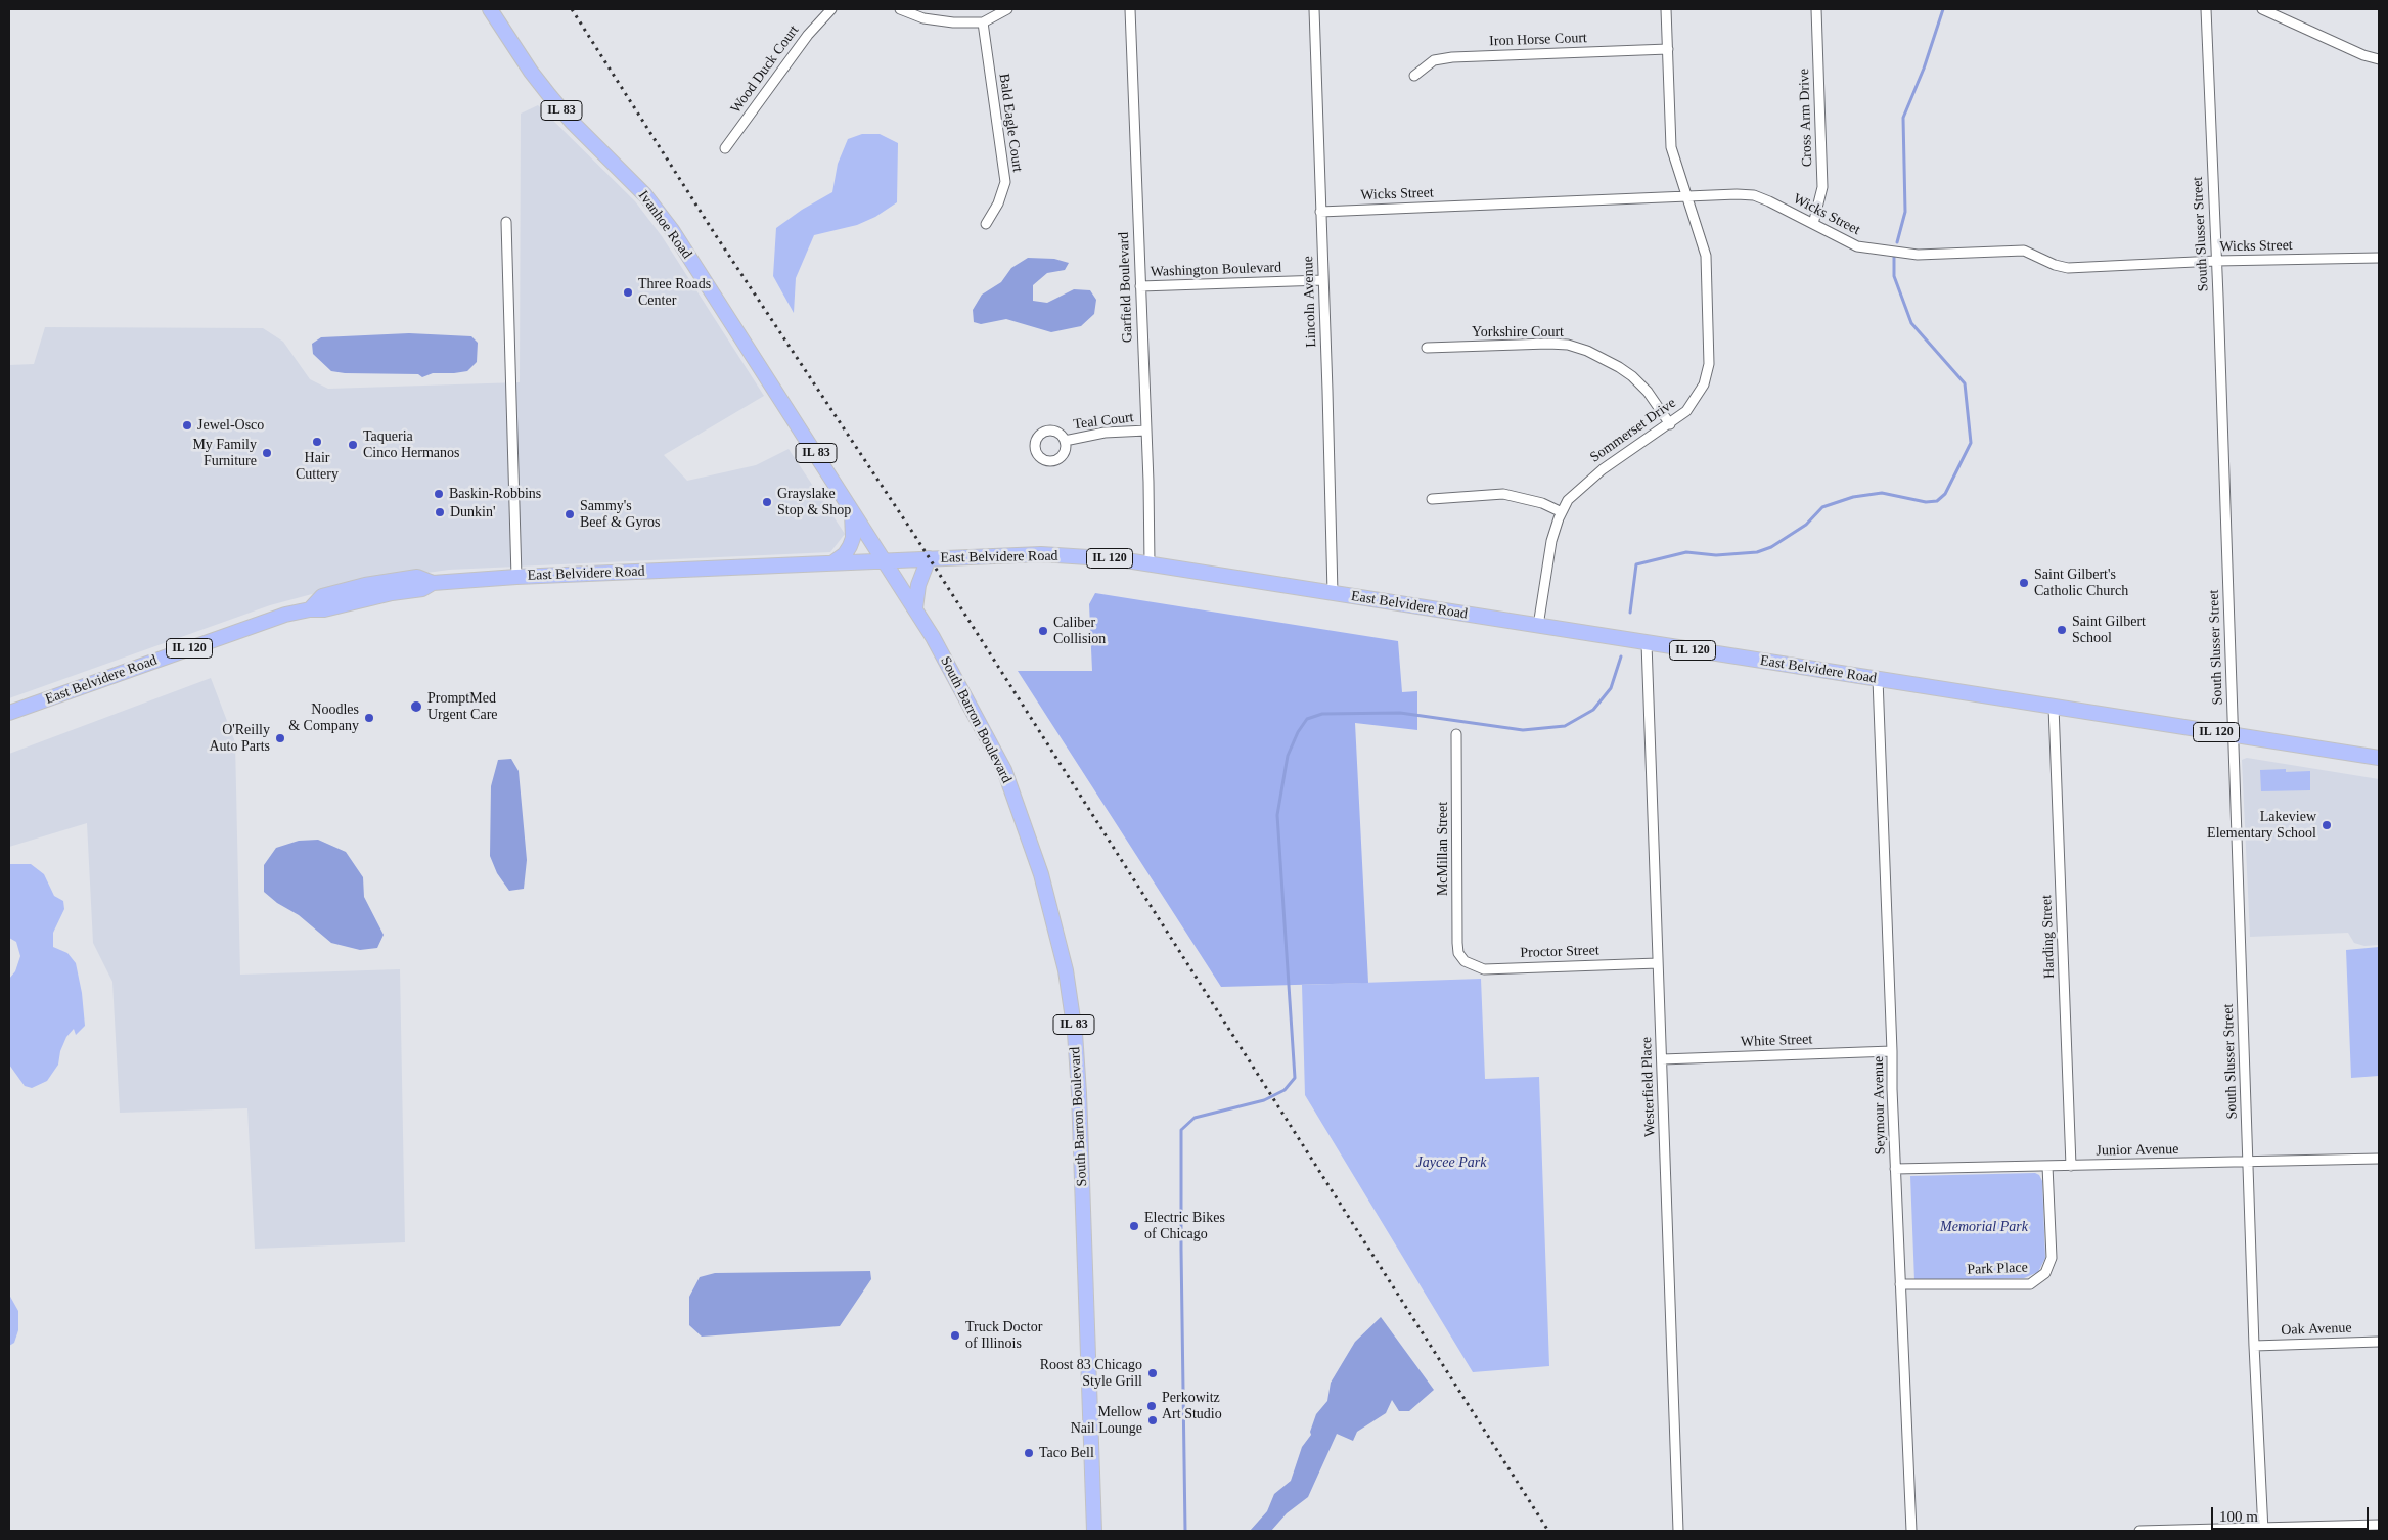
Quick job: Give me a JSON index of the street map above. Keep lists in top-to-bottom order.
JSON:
{
  "streets": {
    "main road": [
      "IL 83",
      "Ivanhoe Road",
      "East Belvidere Road",
      "IL 120",
      "South Barron Boulevard"
    ],
    "street": [
      "Iron Horse Court",
      "Wood Duck Court",
      "Cross Arm Drive",
      "Bald Eagle Court",
      "Wicks Street",
      "South Slusser Street",
      "Washington Boulevard",
      "Garfield Boulevard",
      "Lincoln Avenue",
      "Yorkshire Court",
      "Teal Court",
      "Sommerset Drive",
      "McMillan Street",
      "Harding Street",
      "Proctor Street",
      "White Street",
      "Westerfield Place",
      "Seymour Avenue",
      "Junior Avenue",
      "Park Place",
      "Oak Avenue"
    ]
  },
  "crossings": [
    ["Iron Horse Court", "Sommerset Drive"],
    ["Cross Arm Drive", "Wicks Street"],
    ["Wicks Street", "South Slusser Street"],
    ["Wicks Street", "Lincoln Avenue"],
    ["Wicks Street", "Sommerset Drive"],
    ["Ivanhoe Road", "East Belvidere Road"],
    ["Ivanhoe Road", "South Barron Boulevard"],
    ["South Slusser Street", "East Belvidere Road"],
    ["South Slusser Street", "Junior Avenue"],
    ["South Slusser Street", "Oak Avenue"],
    ["Washington Boulevard", "Garfield Boulevard"],
    ["Washington Boulevard", "Lincoln Avenue"],
    ["Garfield Boulevard", "Teal Court"],
    ["Garfield Boulevard", "East Belvidere Road"],
    ["Lincoln Avenue", "East Belvidere Road"],
    ["Yorkshire Court", "Sommerset Drive"],
    ["Sommerset Drive", "East Belvidere Road"],
    ["East Belvidere Road", "South Barron Boulevard"],
    ["East Belvidere Road", "Harding Street"],
    ["East Belvidere Road", "Westerfield Place"],
    ["East Belvidere Road", "Seymour Avenue"],
    ["McMillan Street", "Proctor Street"],
    ["Harding Street", "Junior Avenue"],
    ["Proctor Street", "Westerfield Place"],
    ["White Street", "Westerfield Place"],
    ["White Street", "Seymour Avenue"],
    ["Seymour Avenue", "Junior Avenue"],
    ["Seymour Avenue", "Park Place"],
    ["Junior Avenue", "Park Place"]
  ],
  "parks": ["Jaycee Park", "Memorial Park"],
  "places": [
    "Three Roads Center",
    "Jewel-Osco",
    "Hair Cuttery",
    "Taqueria Cinco Hermanos",
    "My Family Furniture",
    "Baskin-Robbins",
    "Grayslake Stop & Shop",
    "Dunkin'",
    "Sammy's Beef & Gyros",
    "Saint Gilbert's Catholic Church",
    "Saint Gilbert School",
    "Caliber Collision",
    "PromptMed Urgent Care",
    "Noodles & Company",
    "O'Reilly Auto Parts",
    "Lakeview Elementary School",
    "Electric Bikes of Chicago",
    "Truck Doctor of Illinois",
    "Roost 83 Chicago Style Grill",
    "Perkowitz Art Studio",
    "Mellow Nail Lounge",
    "Taco Bell"
  ],
  "scale_bar": "100 m"
}
